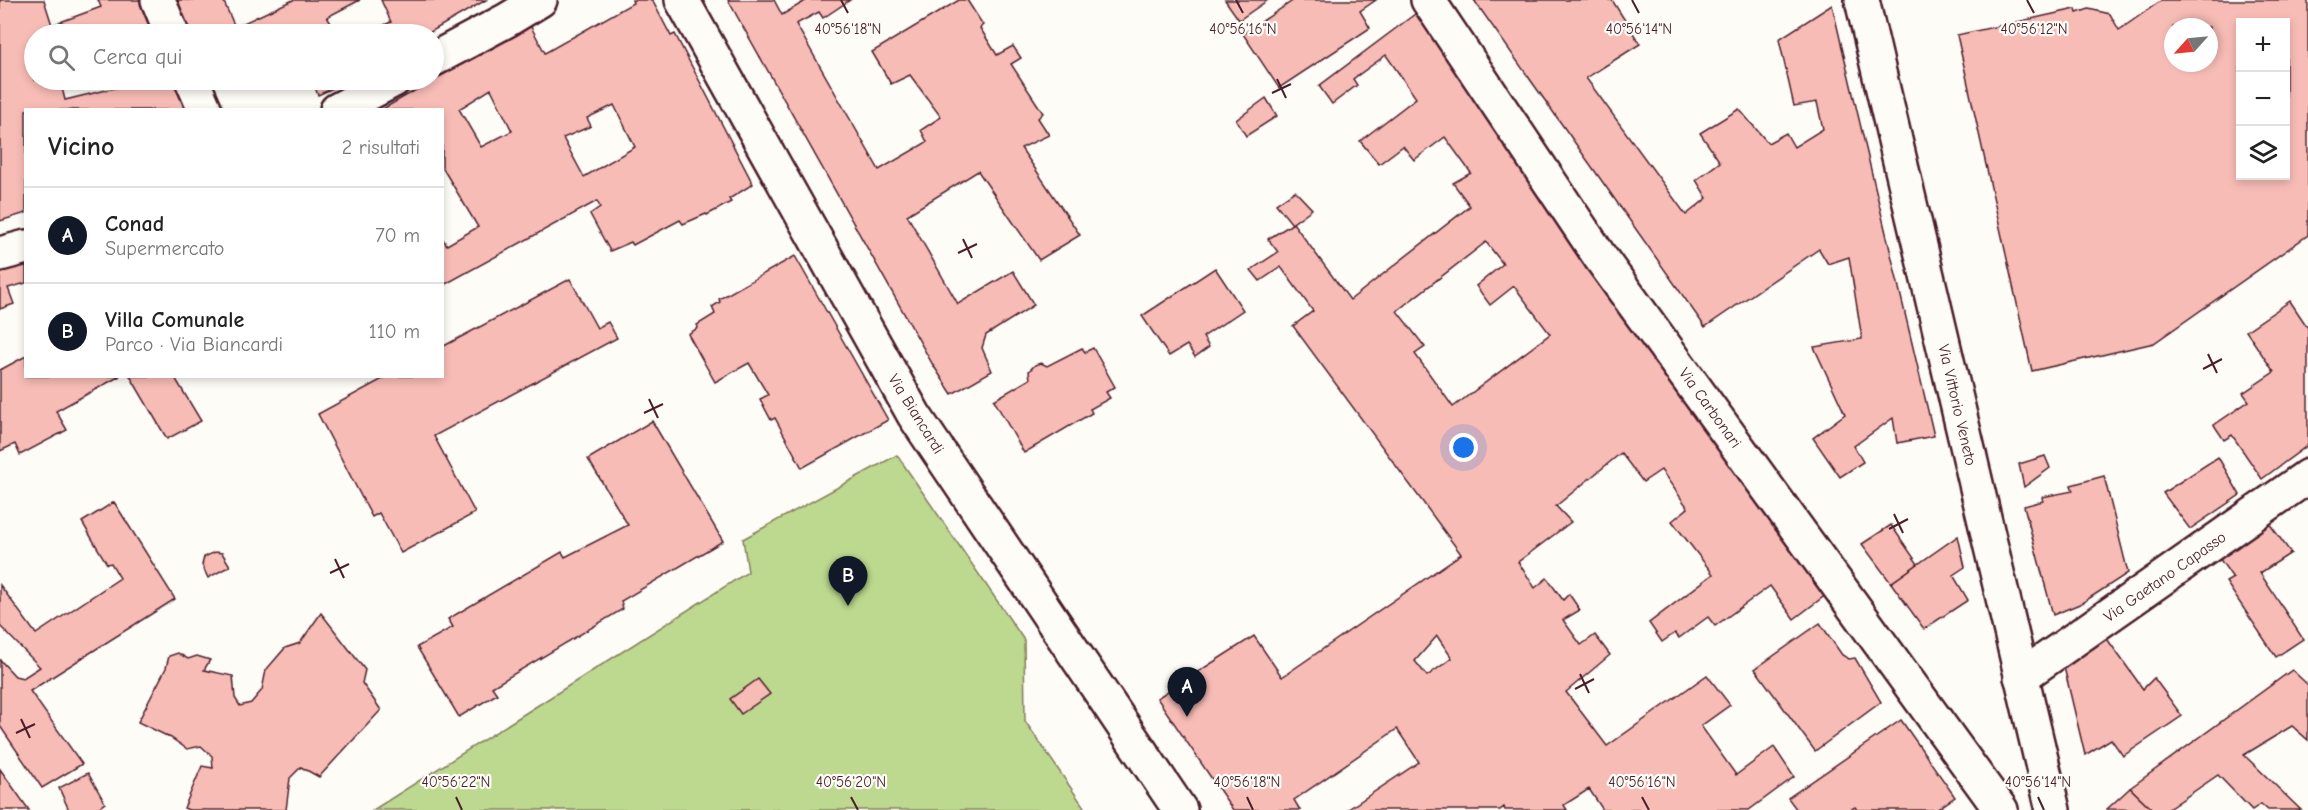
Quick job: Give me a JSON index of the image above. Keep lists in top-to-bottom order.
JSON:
{
  "streets": {
    "street": [
      "Via Vittorio Veneto",
      "Via Carbonari",
      "Via Biancardi",
      "Via Gaetano Capasso"
    ]
  },
  "crossings": [
    ["Via Vittorio Veneto", "Via Gaetano Capasso"]
  ],
  "north": "bottom left",
  "page": {
    "map_buttons": ["+", "−"],
    "search": "Cerca qui",
    "heading": ["Vicino", "2 risultati"],
    "list": [
      {
        "mark": "A",
        "name": "Conad",
        "note": "Supermercato",
        "value": "70 m"
      },
      {
        "mark": "B",
        "name": "Villa Comunale",
        "note": "Parco · Via Biancardi",
        "value": "110 m"
      }
    ],
    "pins": ["B", "A"]
  },
  "coordinates": [
    "40°56'18\"N",
    "40°56'16\"N",
    "40°56'14\"N",
    "40°56'12\"N",
    "40°56'22\"N",
    "40°56'20\"N"
  ]
}
